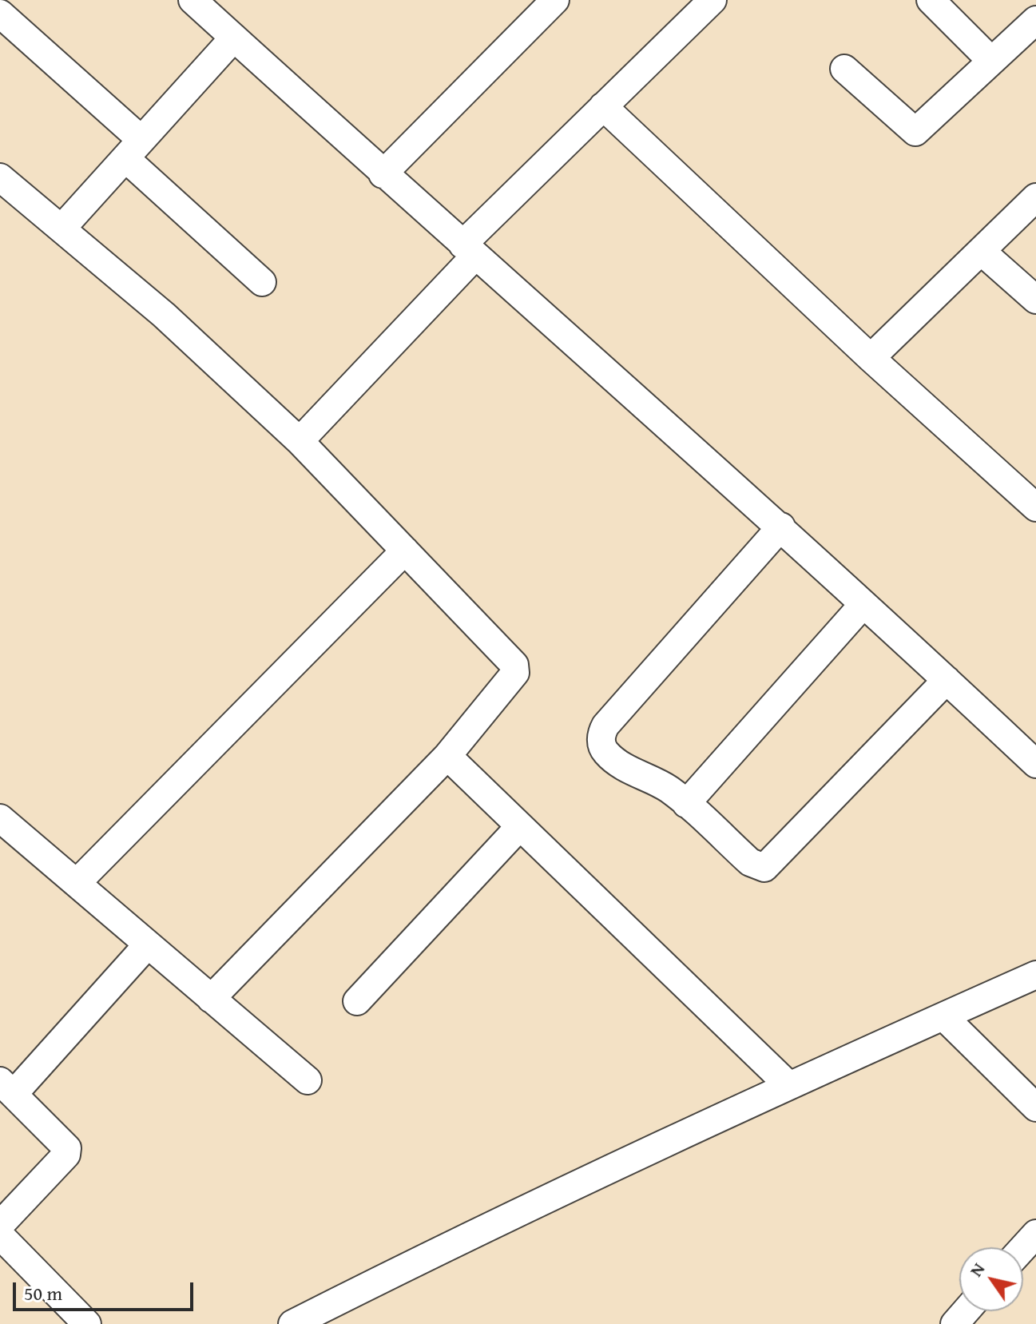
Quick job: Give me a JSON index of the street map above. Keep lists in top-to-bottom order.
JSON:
{
  "scale_bar": "50 m",
  "north": "top left"
}
